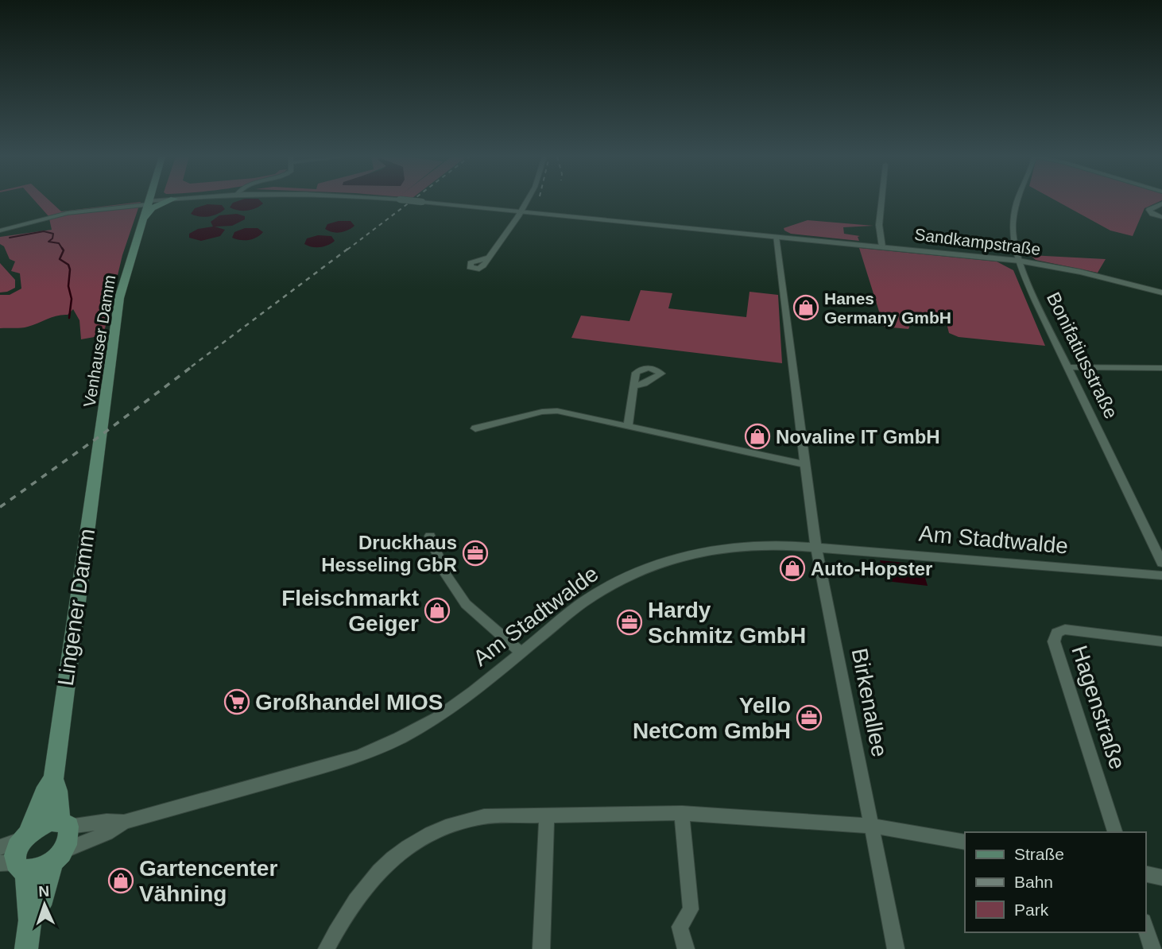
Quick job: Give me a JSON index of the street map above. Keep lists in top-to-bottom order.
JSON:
{
  "streets": {
    "main road": ["Venhauser Damm", "Lingener Damm"],
    "street": [
      "Sandkampstraße",
      "Bonifatiusstraße",
      "Am Stadtwalde",
      "Birkenallee",
      "Hagenstraße"
    ]
  },
  "crossings": [
    ["Sandkampstraße", "Venhauser Damm"],
    ["Sandkampstraße", "Bonifatiusstraße"],
    ["Sandkampstraße", "Birkenallee"],
    ["Venhauser Damm", "Lingener Damm"],
    ["Am Stadtwalde", "Lingener Damm"],
    ["Am Stadtwalde", "Birkenallee"]
  ],
  "places": {
    "shop": [
      "Hanes Germany GmbH",
      "Novaline IT GmbH",
      "Auto-Hopster",
      "Fleischmarkt Geiger",
      "Gartencenter Vähning"
    ],
    "office": ["Druckhaus Hesseling GbR", "Hardy Schmitz GmbH", "Yello NetCom GmbH"],
    "supermarket": ["Großhandel MIOS"]
  },
  "legend": ["Straße", "Bahn", "Park"],
  "north": "top"
}
